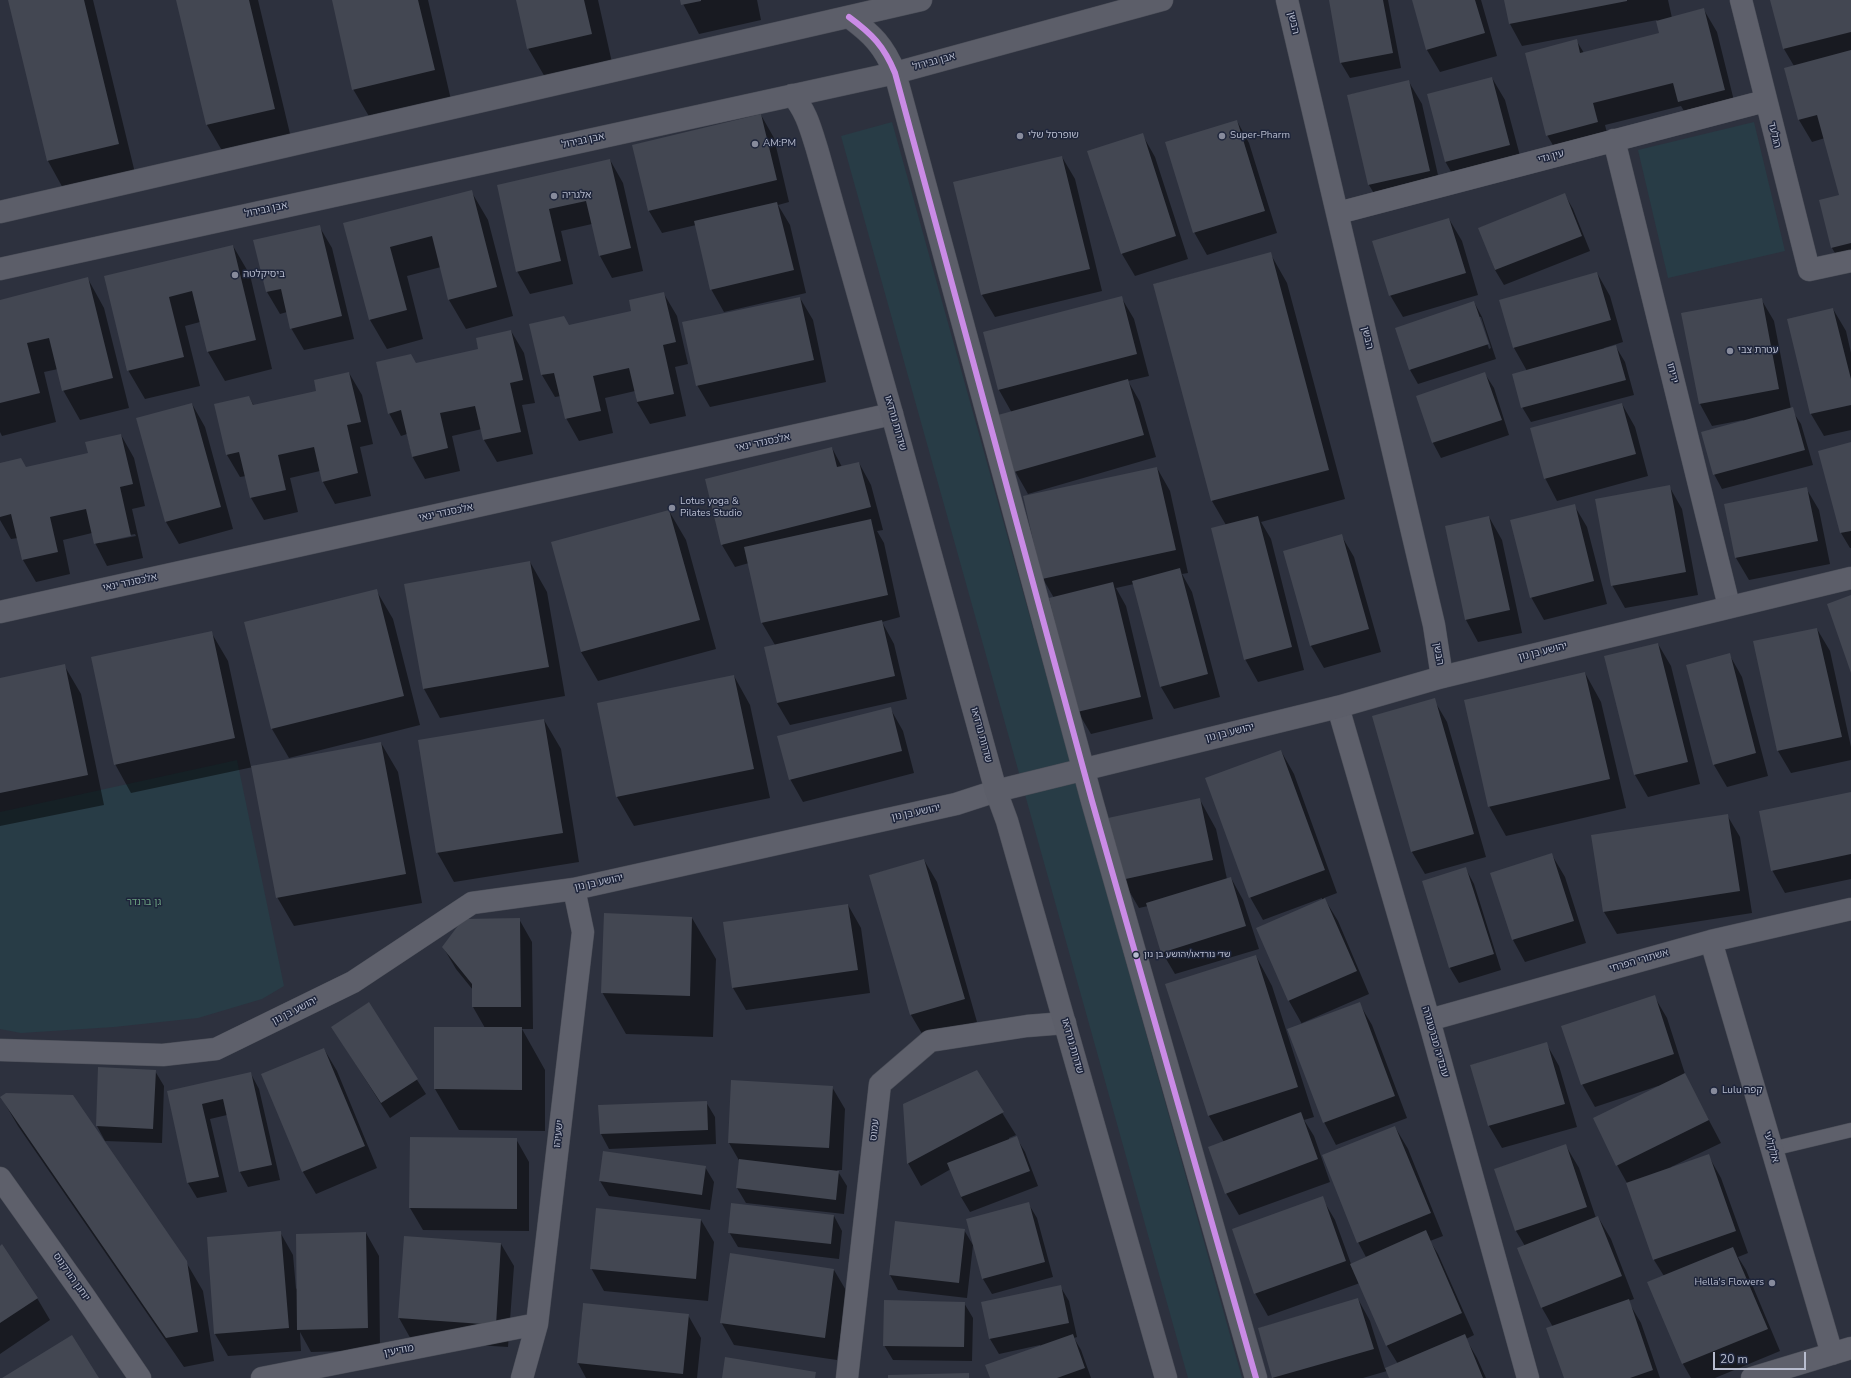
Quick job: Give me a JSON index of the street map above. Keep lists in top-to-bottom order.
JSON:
{
  "streets": {
    "street": [
      "הבשן",
      "אבן גבירול",
      "הגלעד",
      "עין גדי",
      "יריחו",
      "שדרות נורדאו",
      "אלכסנדר ינאי",
      "יהושע בן נון",
      "אשתורי הפרחי",
      "עובדיה מברטנורה",
      "עמוס",
      "ישעיהו",
      "אלקלעי",
      "יוחנן הורקנוס",
      "מודיעין"
    ]
  },
  "crossings": [
    ["הבשן", "עין גדי"],
    ["הבשן", "יהושע בן נון"],
    ["אבן גבירול", "שדרות נורדאו"],
    ["הגלעד", "עין גדי"],
    ["עין גדי", "יריחו"],
    ["יריחו", "יהושע בן נון"],
    ["שדרות נורדאו", "אלכסנדר ינאי"],
    ["שדרות נורדאו", "יהושע בן נון"],
    ["שדרות נורדאו", "עמוס"],
    ["יהושע בן נון", "עובדיה מברטנורה"],
    ["יהושע בן נון", "ישעיהו"],
    ["אשתורי הפרחי", "עובדיה מברטנורה"],
    ["אשתורי הפרחי", "אלקלעי"],
    ["ישעיהו", "מודיעין"]
  ],
  "parks": ["גן ברנדר"],
  "places": [
    "שופרסל שלי",
    "Super-Pharm",
    "AM:PM",
    "אלגריה",
    "ביסיקלטה",
    "עטרת צבי",
    "Lotus yoga & Pilates Studio",
    "שד׳ נורדאו/יהושע בן נון",
    "Lulu קפה",
    "Hella's Flowers"
  ],
  "scale_bar": "20 m"
}
